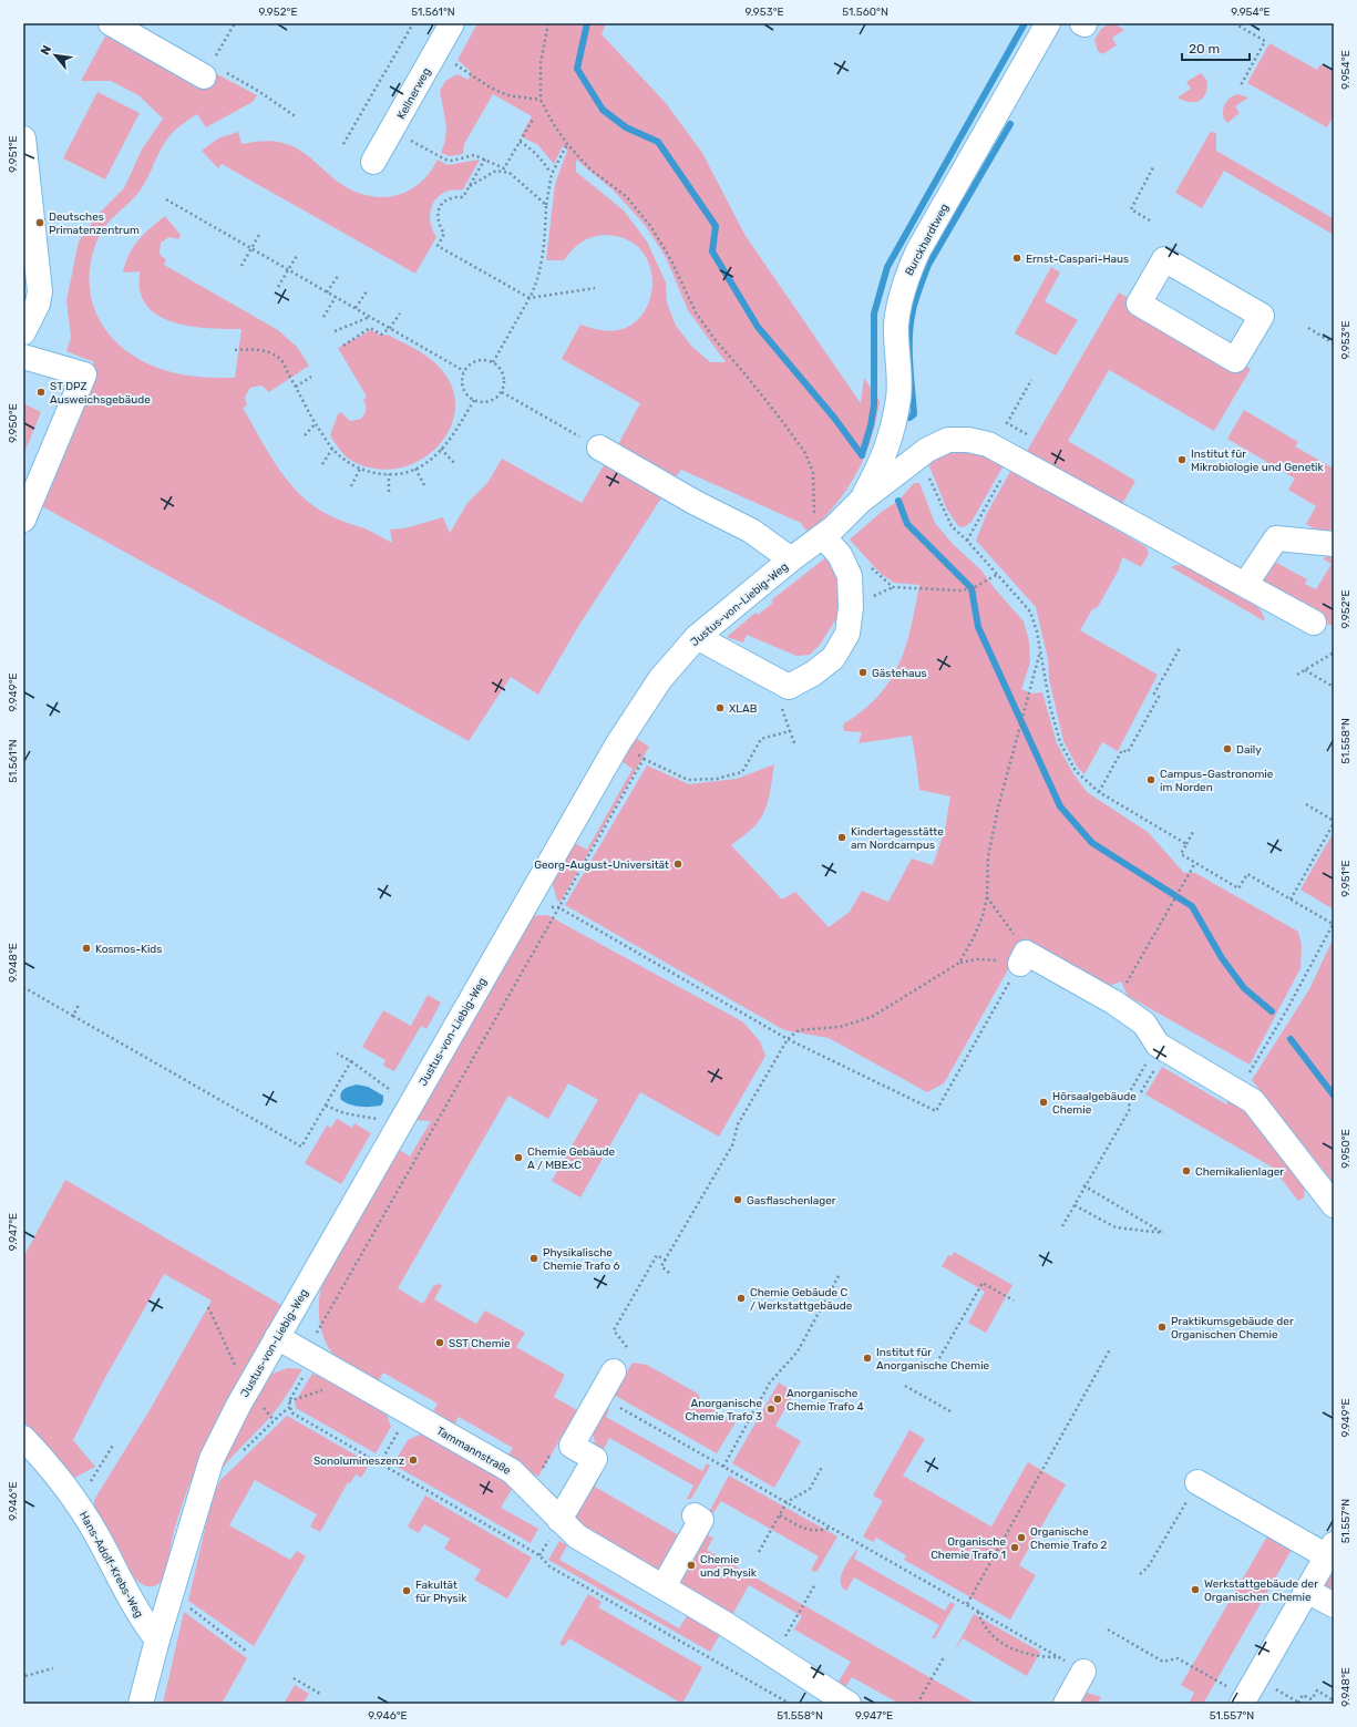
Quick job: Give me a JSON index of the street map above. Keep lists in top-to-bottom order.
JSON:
{
  "streets": {
    "street": [
      "Kellnerweg",
      "Burckhardtweg",
      "Justus-von-Liebig-Weg",
      "Tammannstraße",
      "Hans-Adolf-Krebs-Weg"
    ]
  },
  "crossings": [
    ["Burckhardtweg", "Justus-von-Liebig-Weg"],
    ["Justus-von-Liebig-Weg", "Tammannstraße"],
    ["Justus-von-Liebig-Weg", "Hans-Adolf-Krebs-Weg"]
  ],
  "places": [
    "Deutsches Primatenzentrum",
    "Ernst-Caspari-Haus",
    "ST DPZ Ausweichsgebäude",
    "Institut für Mikrobiologie und Genetik",
    "Gästehaus",
    "XLAB",
    "Daily",
    "Campus-Gastronomie im Norden",
    "Kindertagesstätte am Nordcampus",
    "Georg-August-Universität",
    "Kosmos-Kids",
    "Hörsaalgebäude Chemie",
    "Chemie Gebäude A / MBExC",
    "Chemikalienlager",
    "Gasflaschenlager",
    "Physikalische Chemie Trafo 6",
    "Chemie Gebäude C / Werkstattgebäude",
    "Praktikumsgebäude der Organischen Chemie",
    "SST Chemie",
    "Institut für Anorganische Chemie",
    "Anorganische Chemie Trafo 4",
    "Anorganische Chemie Trafo 3",
    "Sonolumineszenz",
    "Organische Chemie Trafo 2",
    "Organische Chemie Trafo 1",
    "Chemie und Physik",
    "Werkstattgebäude der Organischen Chemie",
    "Fakultät für Physik"
  ],
  "scale_bar": "20 m",
  "north": "top left",
  "coordinates": [
    "9.952°E",
    "51.561°N",
    "9.953°E",
    "51.560°N",
    "9.954°E",
    "9.951°E",
    "9.950°E",
    "9.949°E",
    "51.558°N",
    "9.948°E",
    "9.947°E",
    "9.946°E",
    "51.557°N"
  ]
}
